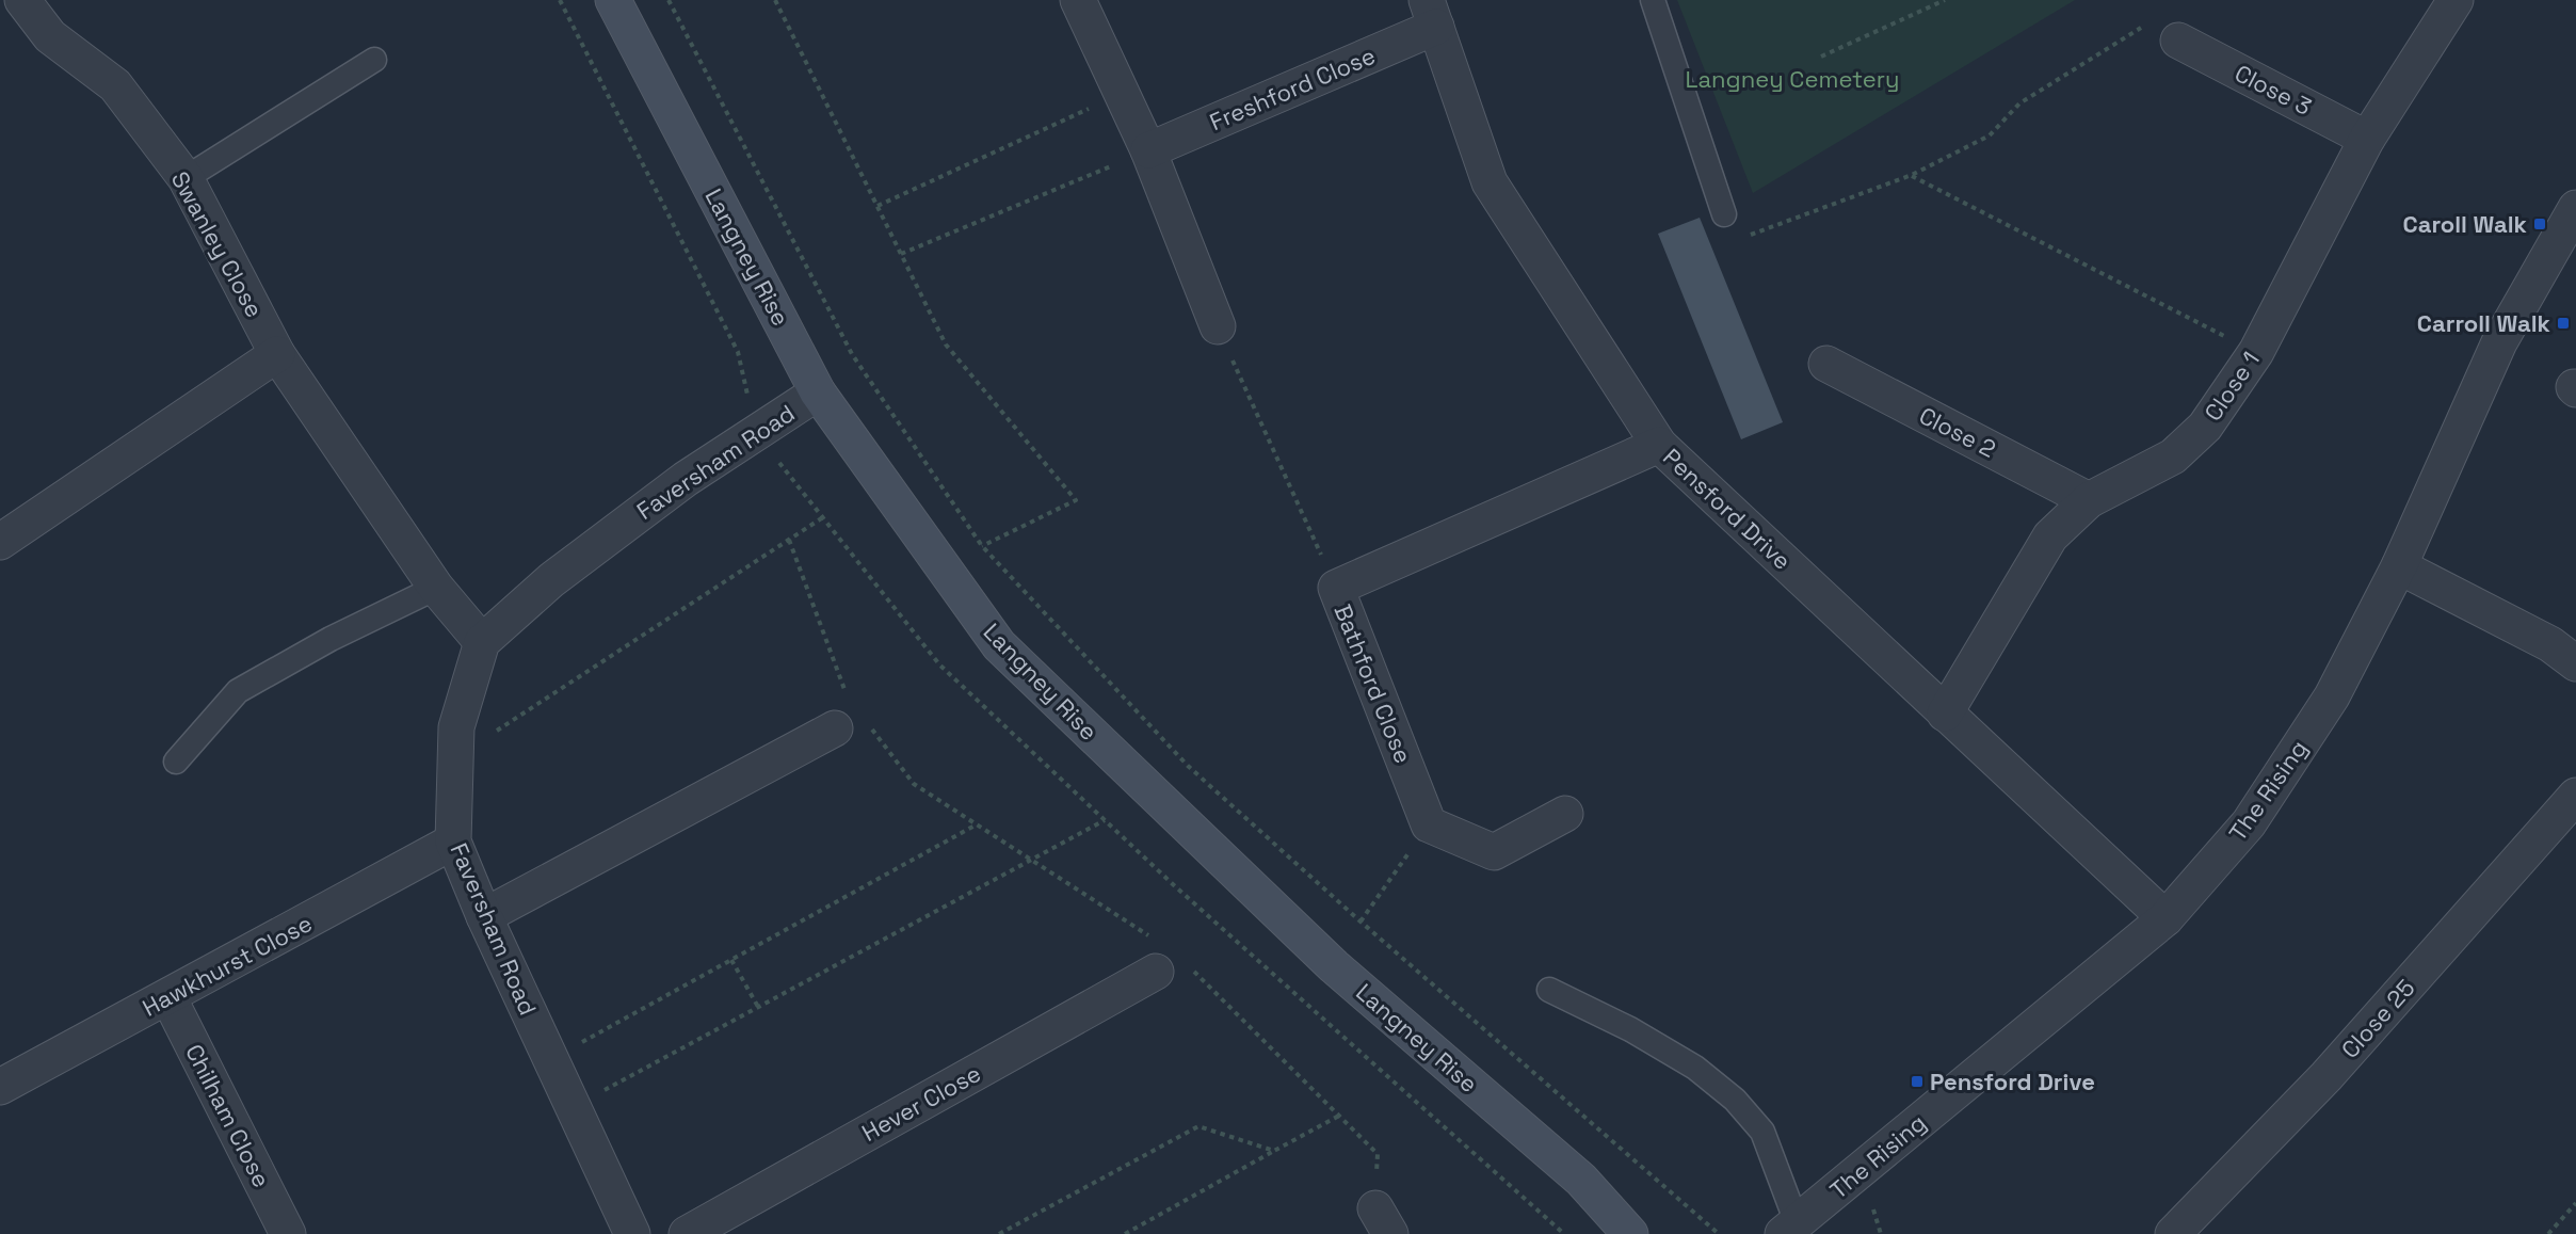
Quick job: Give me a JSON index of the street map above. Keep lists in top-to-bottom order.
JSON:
{
  "streets": {
    "main road": ["Langney Rise"],
    "street": [
      "Freshford Close",
      "Close 3",
      "Swanley Close",
      "Close 1",
      "Close 2",
      "Faversham Road",
      "Pensford Drive",
      "Bathford Close",
      "The Rising",
      "Hawkhurst Close",
      "Close 25",
      "Hever Close",
      "Chilham Close"
    ]
  },
  "crossings": [
    ["Freshford Close", "Pensford Drive"],
    ["Close 3", "Close 1"],
    ["Swanley Close", "Faversham Road"],
    ["Langney Rise", "Faversham Road"],
    ["Close 1", "Close 2"],
    ["Close 1", "Pensford Drive"],
    ["Faversham Road", "Hawkhurst Close"],
    ["Pensford Drive", "Bathford Close"],
    ["Pensford Drive", "The Rising"],
    ["Hawkhurst Close", "Chilham Close"]
  ],
  "parks": ["Langney Cemetery"],
  "places": {
    "transit": ["Caroll Walk", "Carroll Walk", "Pensford Drive"]
  }
}
